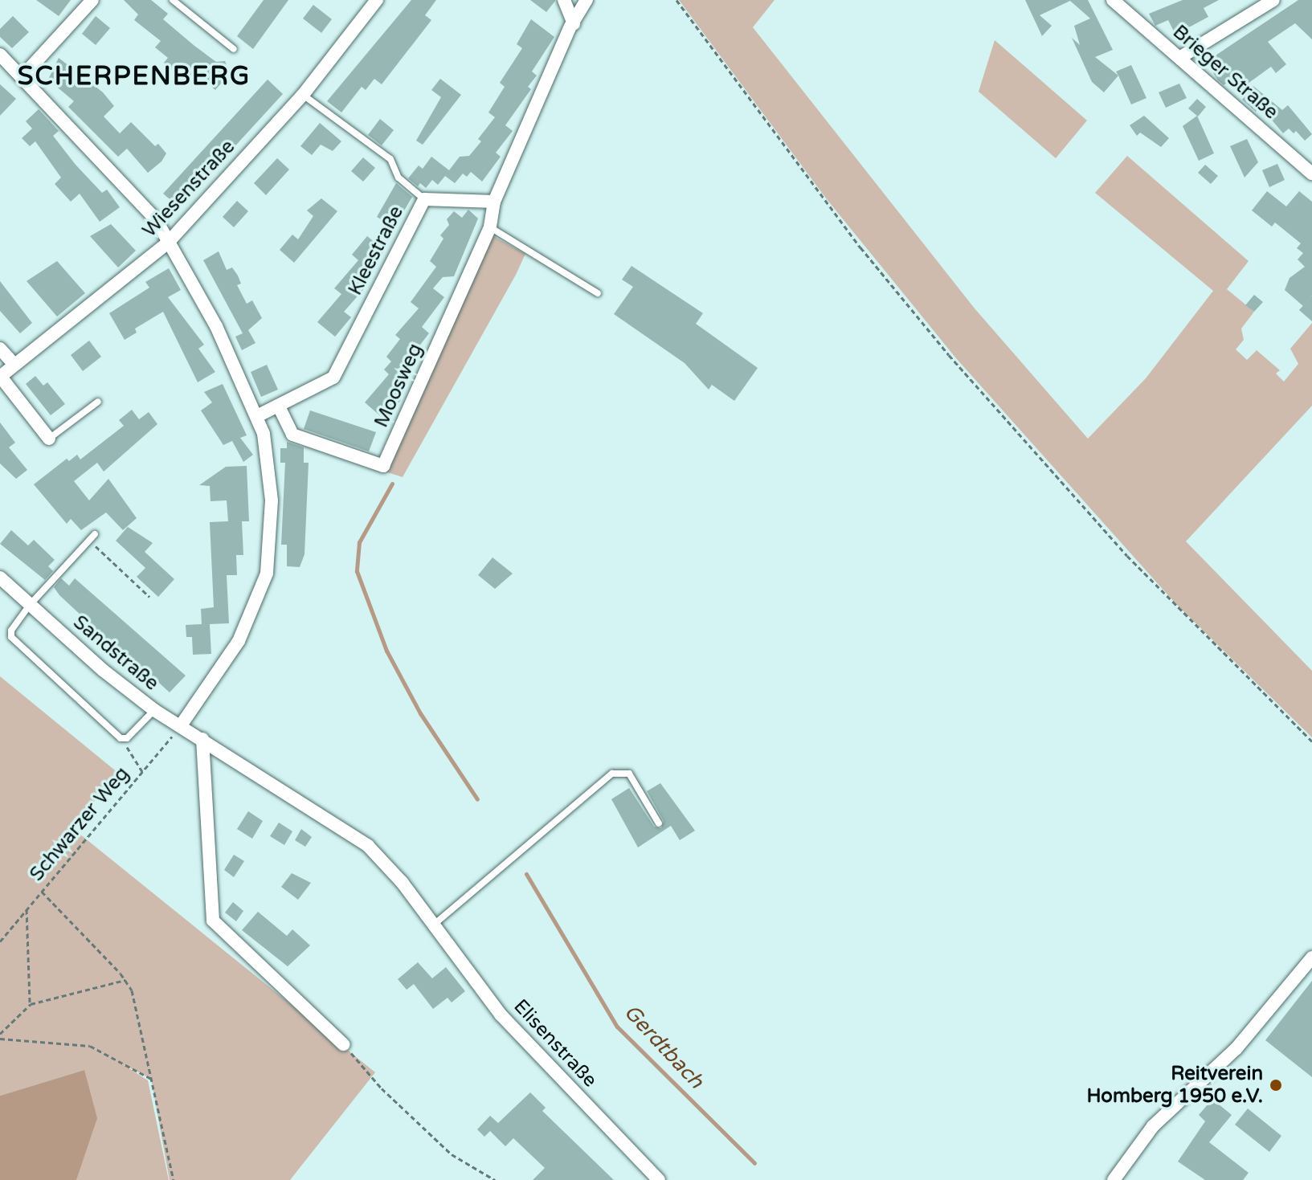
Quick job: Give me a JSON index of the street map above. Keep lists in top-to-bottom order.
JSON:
{
  "streets": {
    "street": [
      "Brieger Straße",
      "Wiesenstraße",
      "Kleestraße",
      "Moosweg",
      "Sandstraße",
      "Elisenstraße"
    ],
    "path": ["Schwarzer Weg"]
  },
  "crossings": [
    ["Kleestraße", "Moosweg"],
    ["Sandstraße", "Schwarzer Weg"],
    ["Sandstraße", "Elisenstraße"],
    ["Schwarzer Weg", "Elisenstraße"]
  ],
  "districts": ["SCHERPENBERG"],
  "water": ["Gerdtbach"],
  "places": ["Reitverein Homberg 1950 e.V."]
}
